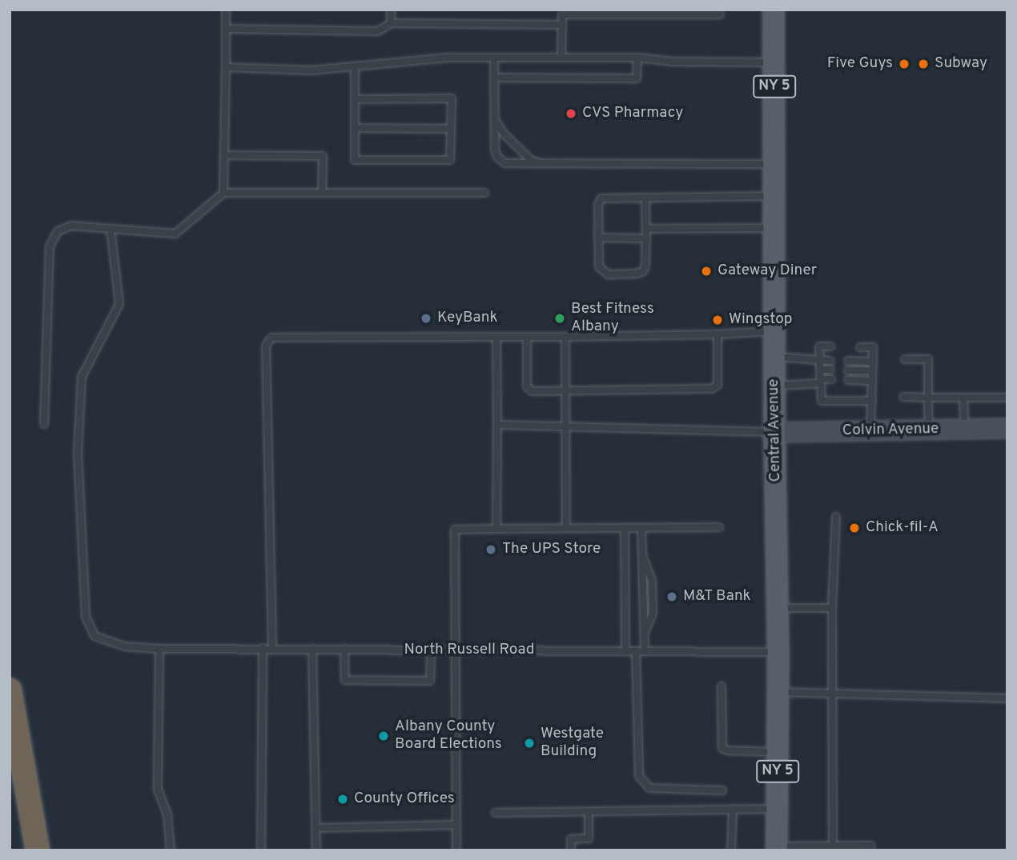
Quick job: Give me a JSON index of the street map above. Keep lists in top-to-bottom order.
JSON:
{
  "streets": {
    "main road": ["NY 5", "Central Avenue"],
    "street": ["Colvin Avenue"],
    "lane": ["North Russell Road"]
  },
  "crossings": [
    ["Central Avenue", "Colvin Avenue"],
    ["Central Avenue", "North Russell Road"]
  ],
  "places": [
    "Five Guys",
    "Subway",
    "CVS Pharmacy",
    "Gateway Diner",
    "KeyBank",
    "Best Fitness Albany",
    "Wingstop",
    "Chick-fil-A",
    "The UPS Store",
    "M&T Bank",
    "Albany County Board Elections",
    "Westgate Building",
    "County Offices"
  ]
}
